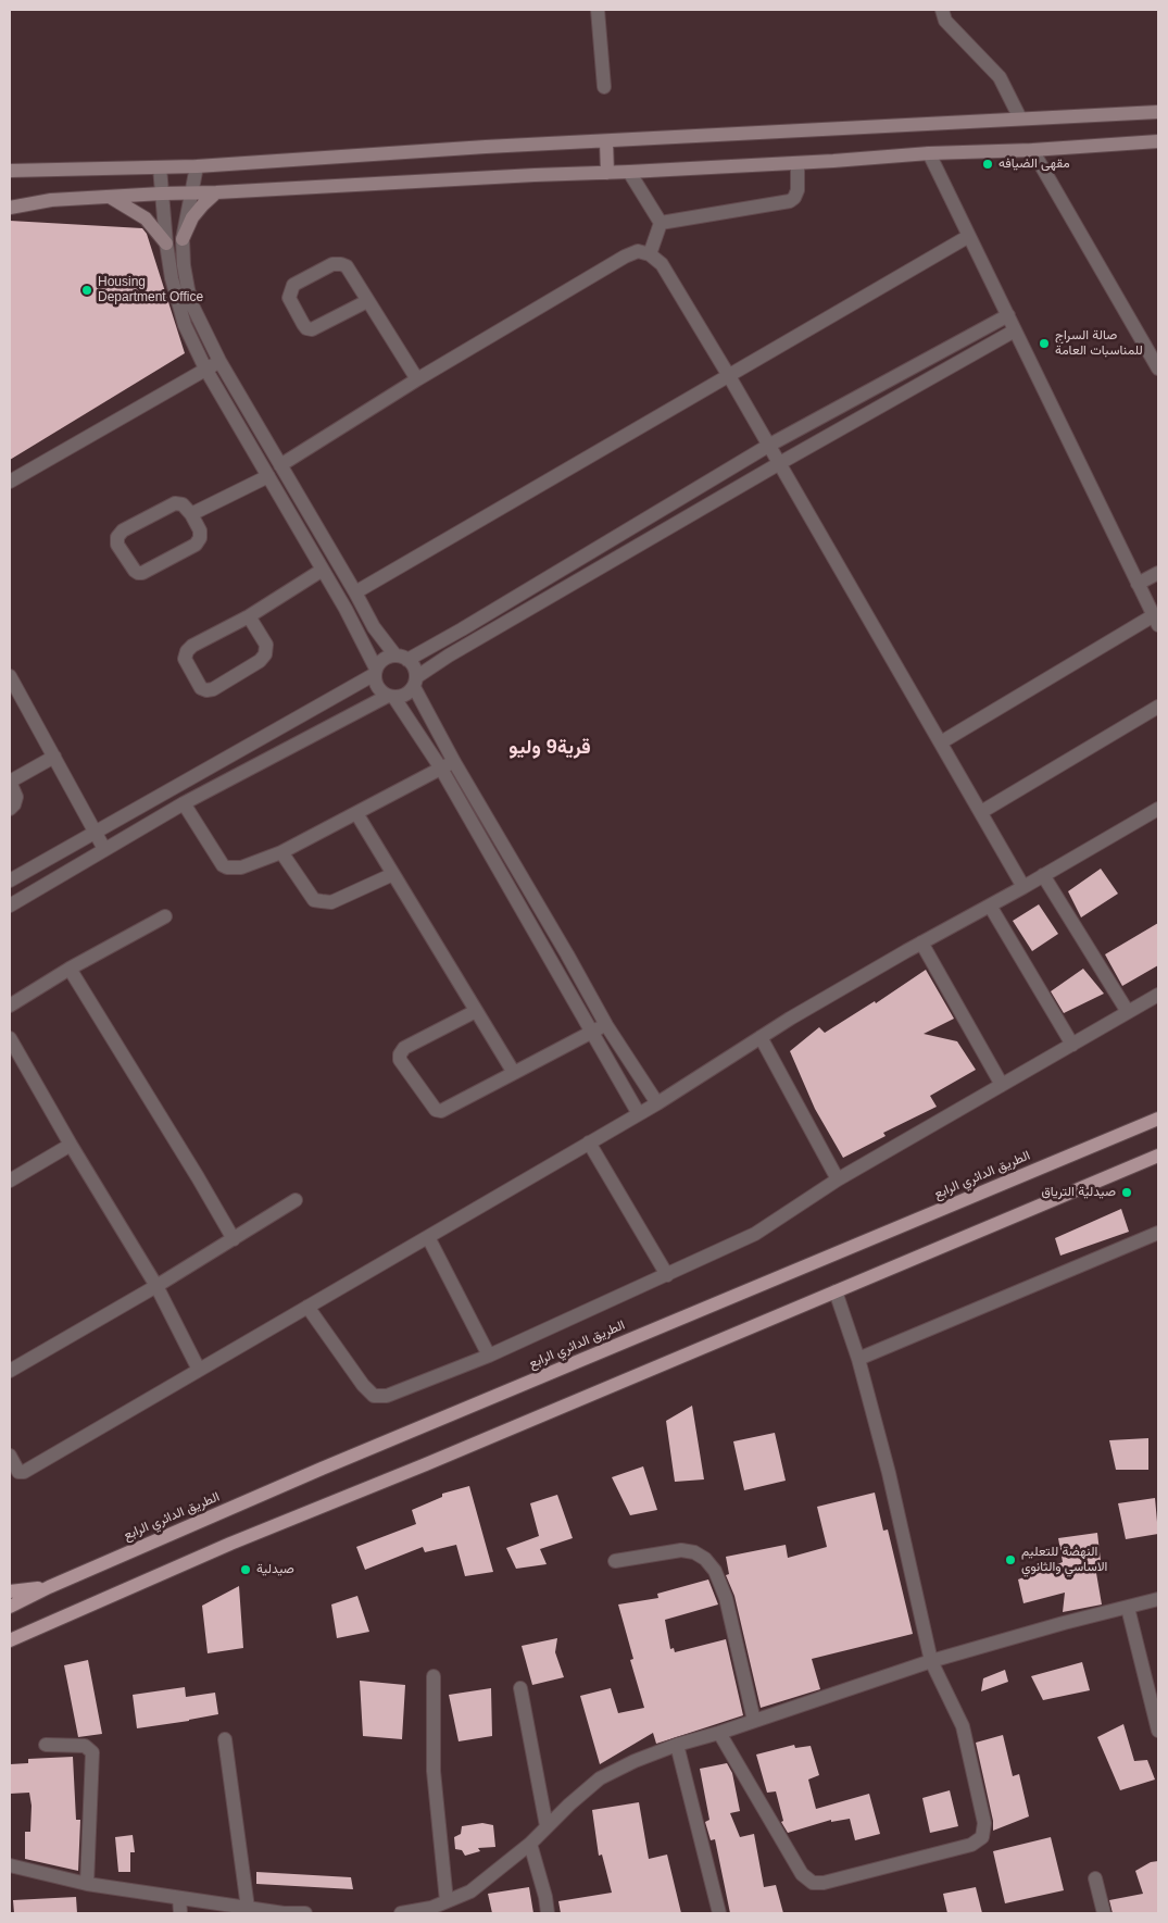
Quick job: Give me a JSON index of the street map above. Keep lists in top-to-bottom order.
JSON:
{
  "streets": {
    "main road": ["الطريق الدائري الرابع"]
  },
  "districts": ["قرية9 وليو"],
  "places": [
    "مقهى الضيافه",
    "Housing Department Office",
    "صالة السراج للمناسبات العامة",
    "صيدلية الترياق",
    "النهضة للتعليم الاساسي والثانوي",
    "صيدلية"
  ]
}
